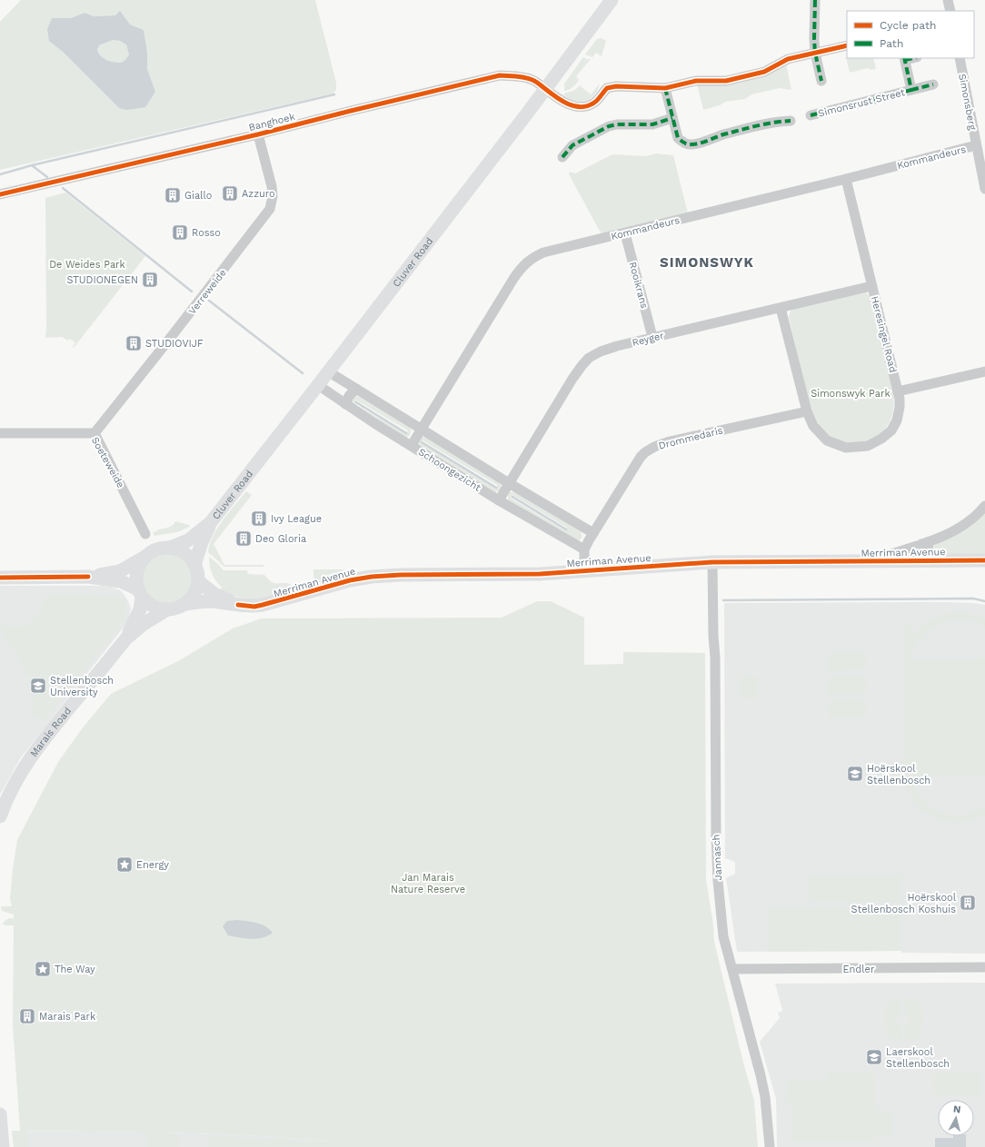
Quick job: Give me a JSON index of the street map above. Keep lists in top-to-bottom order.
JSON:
{
  "streets": {
    "street": [
      "Simonsberg",
      "Simonsrust Street",
      "Banghoek",
      "Kommandeurs",
      "Cluver Road",
      "Rooikrans",
      "Verreweide",
      "Heresingel Road",
      "Reyger",
      "Drommedaris",
      "Soeteweide",
      "Schoongezicht",
      "Merriman Avenue",
      "Marais Road",
      "Jannasch",
      "Endler"
    ]
  },
  "crossings": [
    ["Simonsberg", "Kommandeurs"],
    ["Banghoek", "Cluver Road"],
    ["Banghoek", "Verreweide"],
    ["Kommandeurs", "Rooikrans"],
    ["Kommandeurs", "Heresingel Road"],
    ["Kommandeurs", "Schoongezicht"],
    ["Cluver Road", "Schoongezicht"],
    ["Cluver Road", "Merriman Avenue"],
    ["Cluver Road", "Marais Road"],
    ["Rooikrans", "Reyger"],
    ["Verreweide", "Soeteweide"],
    ["Heresingel Road", "Reyger"],
    ["Heresingel Road", "Drommedaris"],
    ["Reyger", "Schoongezicht"],
    ["Drommedaris", "Schoongezicht"],
    ["Drommedaris", "Merriman Avenue"],
    ["Merriman Avenue", "Marais Road"],
    ["Merriman Avenue", "Jannasch"],
    ["Jannasch", "Endler"]
  ],
  "districts": ["SIMONSWYK"],
  "parks": ["De Weides Park", "Simonswyk Park", "Jan Marais Nature Reserve"],
  "places": {
    "building": [
      "Azzuro",
      "Giallo",
      "Rosso",
      "STUDIONEGEN",
      "STUDIOVIJF",
      "Ivy League",
      "Deo Gloria",
      "Hoërskool Stellenbosch Koshuis",
      "Marais Park"
    ],
    "school or university": ["Stellenbosch University", "Hoërskool Stellenbosch", "Laerskool Stellenbosch"],
    "place": ["Energy", "The Way"]
  },
  "legend": ["Cycle path", "Path"],
  "north": "top"
}
